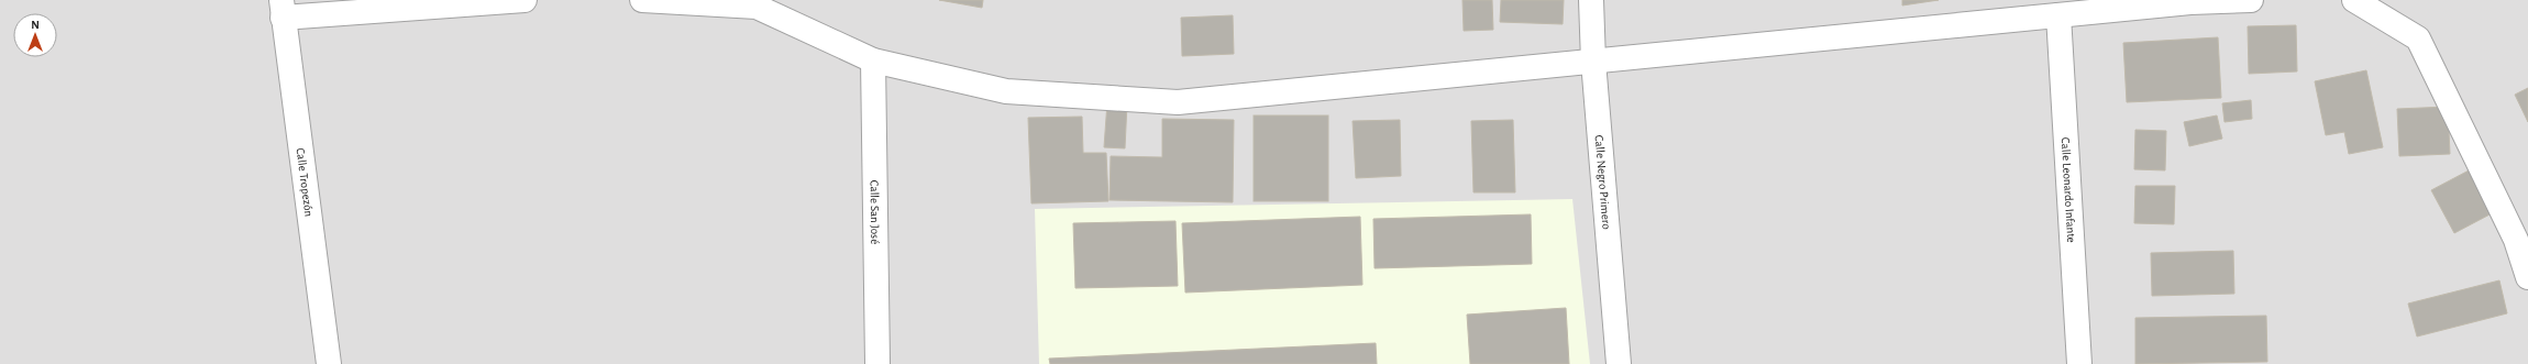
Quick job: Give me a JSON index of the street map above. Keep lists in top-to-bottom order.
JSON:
{
  "streets": {
    "street": [
      "Calle Tropezón",
      "Calle Negro Primero",
      "Calle Leonardo Infante",
      "Calle San José"
    ]
  },
  "north": "top"
}
